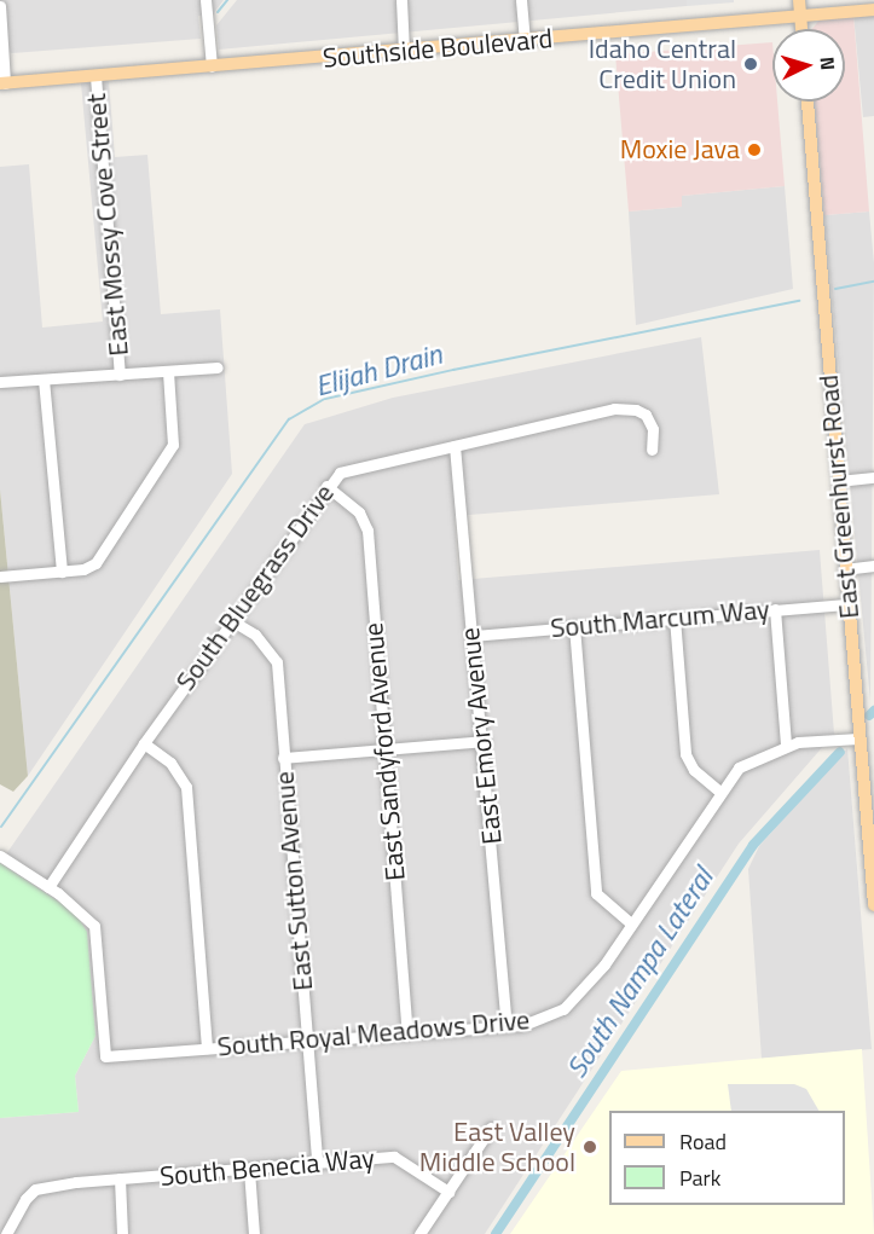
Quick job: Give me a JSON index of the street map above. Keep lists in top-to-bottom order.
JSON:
{
  "streets": {
    "main road": ["Southside Boulevard", "East Greenhurst Road"],
    "street": [
      "East Mossy Cove Street",
      "South Bluegrass Drive",
      "South Marcum Way",
      "East Emory Avenue",
      "East Sandyford Avenue",
      "East Sutton Avenue",
      "South Royal Meadows Drive",
      "South Benecia Way"
    ]
  },
  "crossings": [
    ["Southside Boulevard", "East Mossy Cove Street"],
    ["East Greenhurst Road", "South Marcum Way"],
    ["East Greenhurst Road", "South Royal Meadows Drive"],
    ["South Bluegrass Drive", "East Emory Avenue"],
    ["South Bluegrass Drive", "East Sandyford Avenue"],
    ["South Bluegrass Drive", "East Sutton Avenue"],
    ["South Bluegrass Drive", "South Royal Meadows Drive"],
    ["South Marcum Way", "East Emory Avenue"],
    ["East Emory Avenue", "South Royal Meadows Drive"],
    ["East Sandyford Avenue", "South Royal Meadows Drive"],
    ["East Sutton Avenue", "South Royal Meadows Drive"],
    ["East Sutton Avenue", "South Benecia Way"]
  ],
  "water": ["Elijah Drain", "South Nampa Lateral"],
  "places": ["Idaho Central Credit Union", "Moxie Java", "East Valley Middle School"],
  "legend": ["Road", "Park"],
  "north": "right"
}
